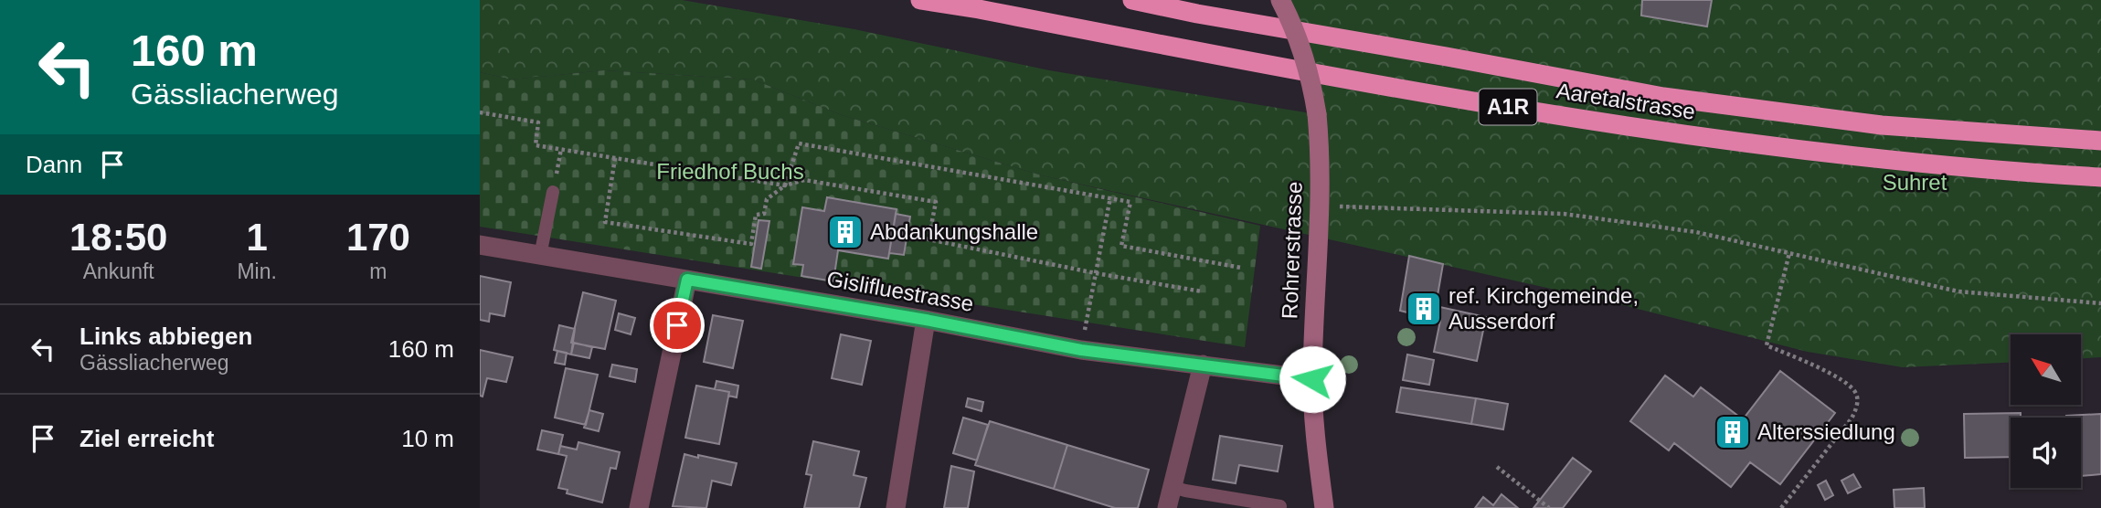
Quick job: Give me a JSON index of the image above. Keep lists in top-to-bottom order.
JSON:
{
  "streets": {
    "highway": ["Aaretalstrasse", "A1R"],
    "main road": ["Rohrerstrasse"],
    "street": ["Gislifluestrasse"]
  },
  "crossings": [
    ["Rohrerstrasse", "Gislifluestrasse"]
  ],
  "parks": ["Friedhof Buchs", "Suhret"],
  "places": {
    "building": ["Abdankungshalle", "ref. Kirchgemeinde, Ausserdorf", "Alterssiedlung"]
  },
  "north": "top left",
  "page": {
    "turn": ["160 m", "Gässliacherweg"],
    "then": "Dann",
    "eta": [
      "18:50",
      "Ankunft",
      "1",
      "Min.",
      "170",
      "m"
    ],
    "list": [
      {
        "name": "Links abbiegen",
        "note": "Gässliacherweg",
        "value": "160 m"
      },
      {
        "name": "Ziel erreicht",
        "value": "10 m"
      }
    ]
  }
}
